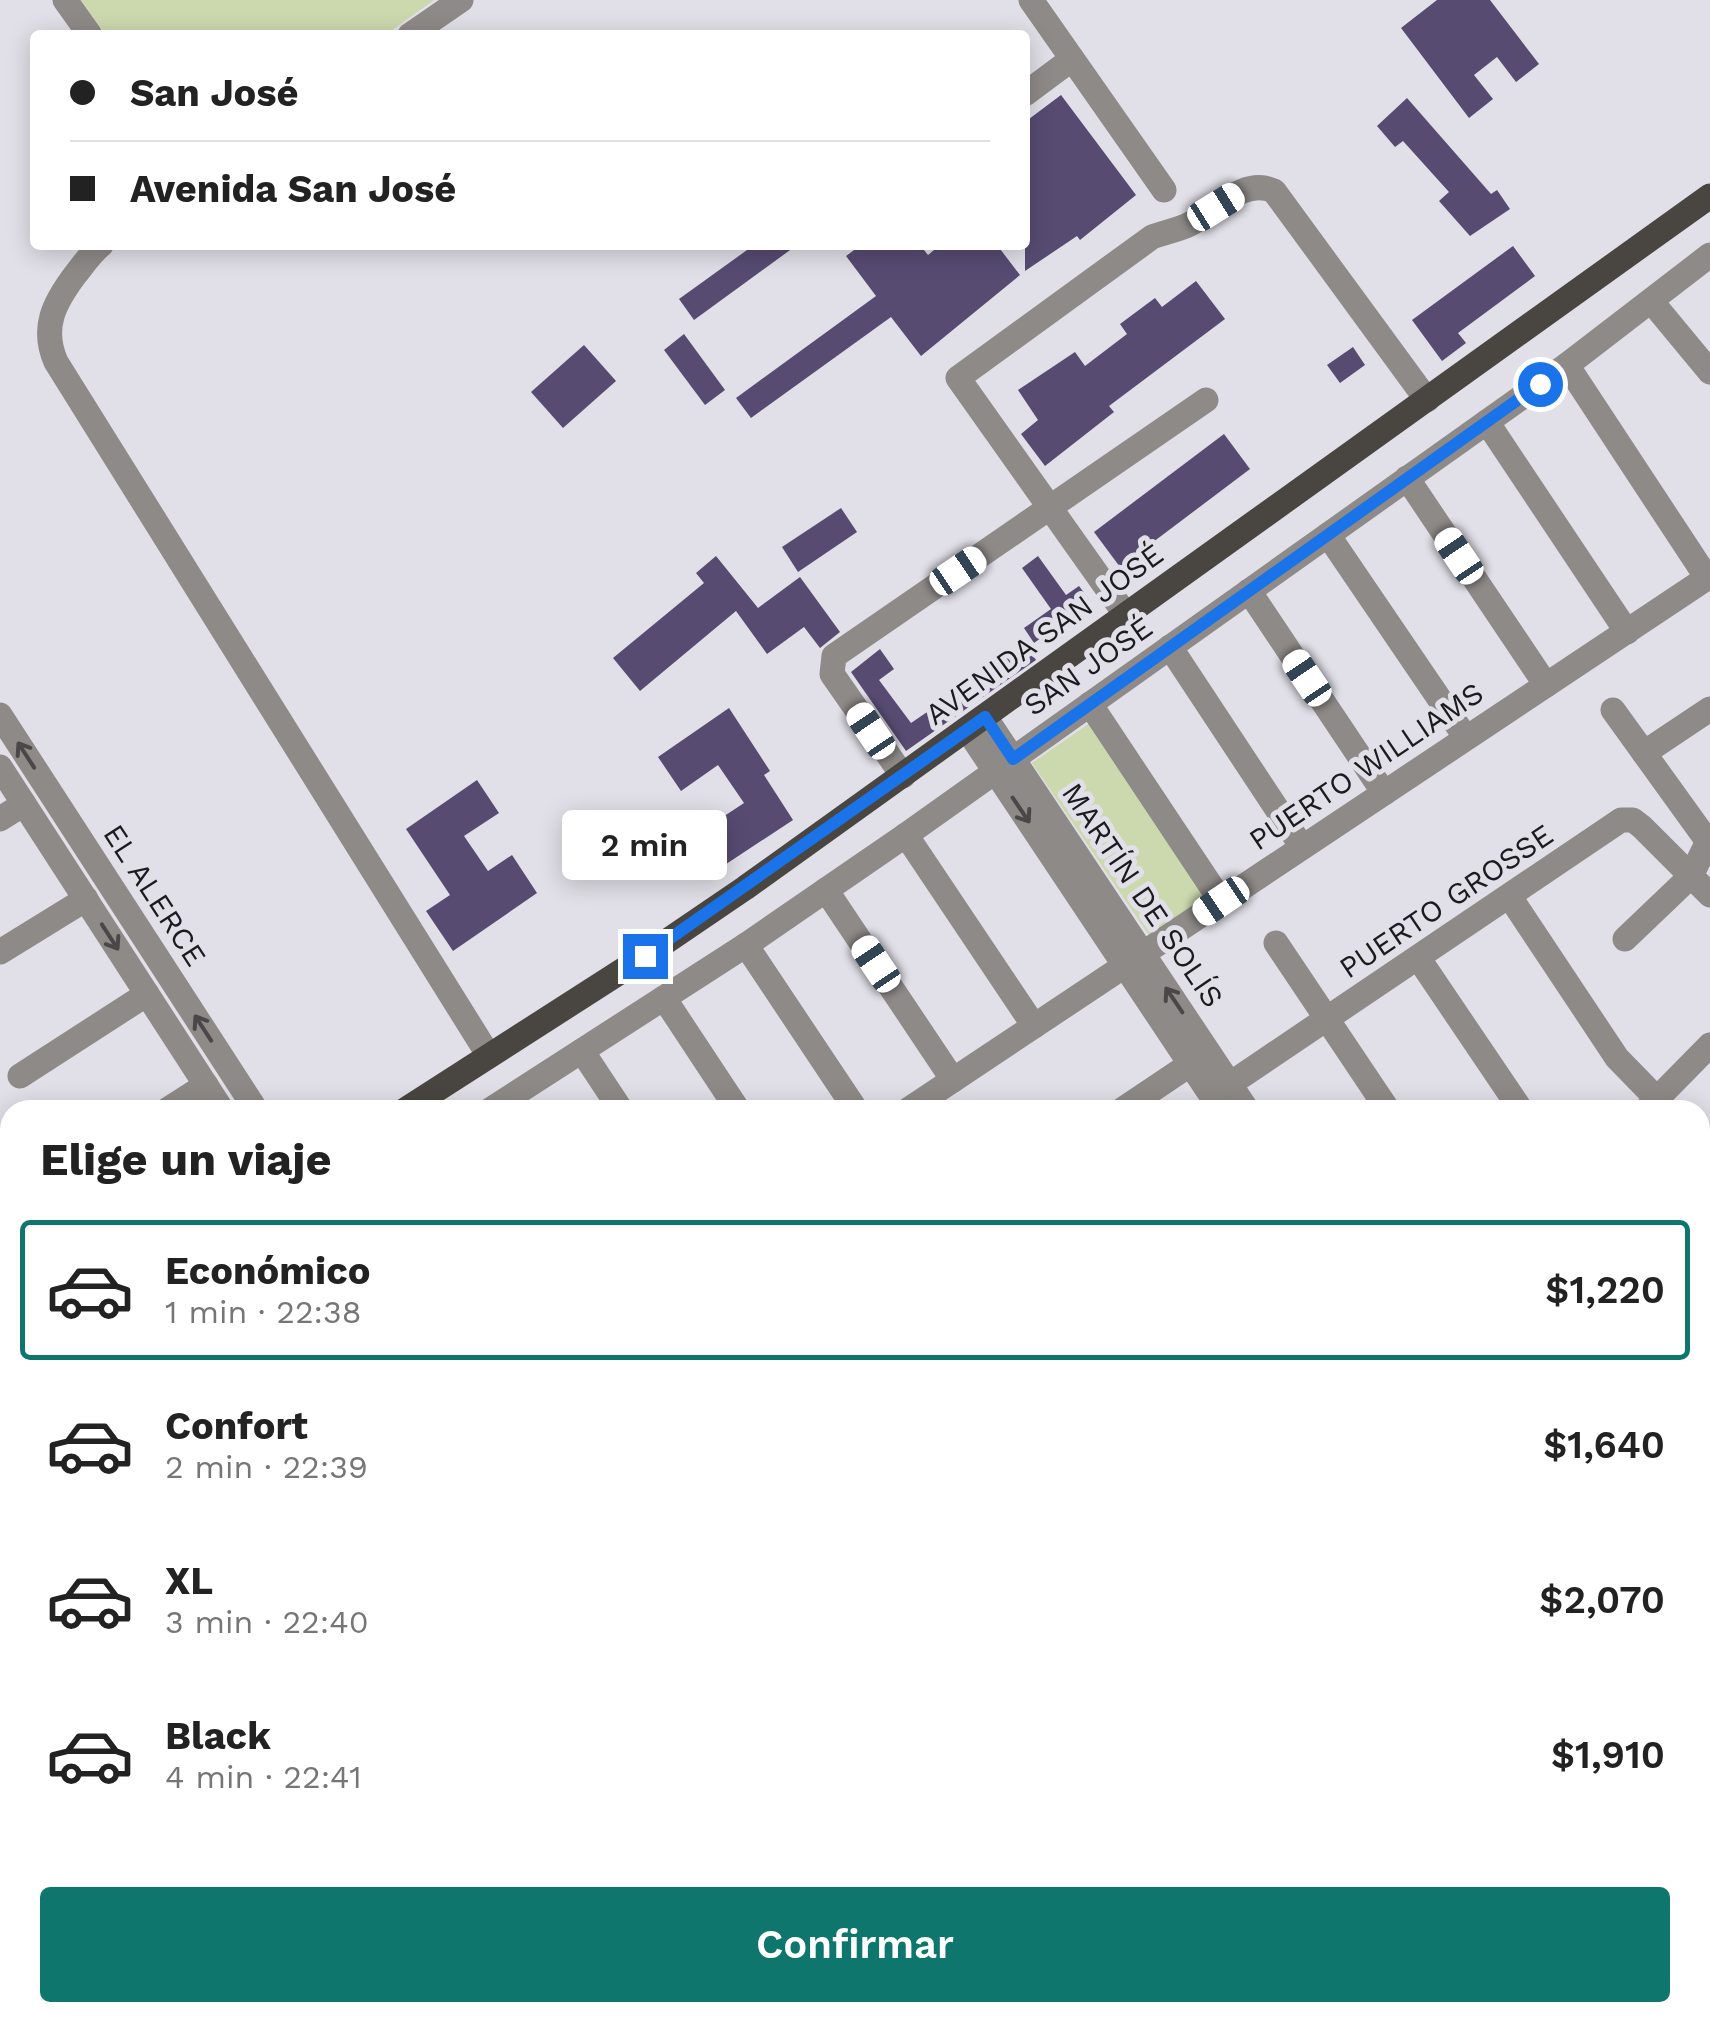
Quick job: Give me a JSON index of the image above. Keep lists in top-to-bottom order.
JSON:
{
  "streets": {
    "main road": ["AVENIDA SAN JOSÉ"],
    "street": [
      "SAN JOSÉ",
      "PUERTO WILLIAMS",
      "EL ALERCE",
      "MARTÍN DE SOLÍS",
      "PUERTO GROSSE"
    ]
  },
  "crossings": [
    ["AVENIDA SAN JOSÉ", "MARTÍN DE SOLÍS"],
    ["SAN JOSÉ", "MARTÍN DE SOLÍS"],
    ["PUERTO WILLIAMS", "MARTÍN DE SOLÍS"],
    ["MARTÍN DE SOLÍS", "PUERTO GROSSE"]
  ],
  "page": {
    "banner": ["San José", "Avenida San José"],
    "bubble": "2 min",
    "heading": "Elige un viaje",
    "list": [
      {
        "name": "Económico",
        "note": "1 min · 22:38",
        "value": "$1,220"
      },
      {
        "name": "Confort",
        "note": "2 min · 22:39",
        "value": "$1,640"
      },
      {
        "name": "XL",
        "note": "3 min · 22:40",
        "value": "$2,070"
      },
      {
        "name": "Black",
        "note": "4 min · 22:41",
        "value": "$1,910"
      }
    ],
    "buttons": "Confirmar"
  }
}
